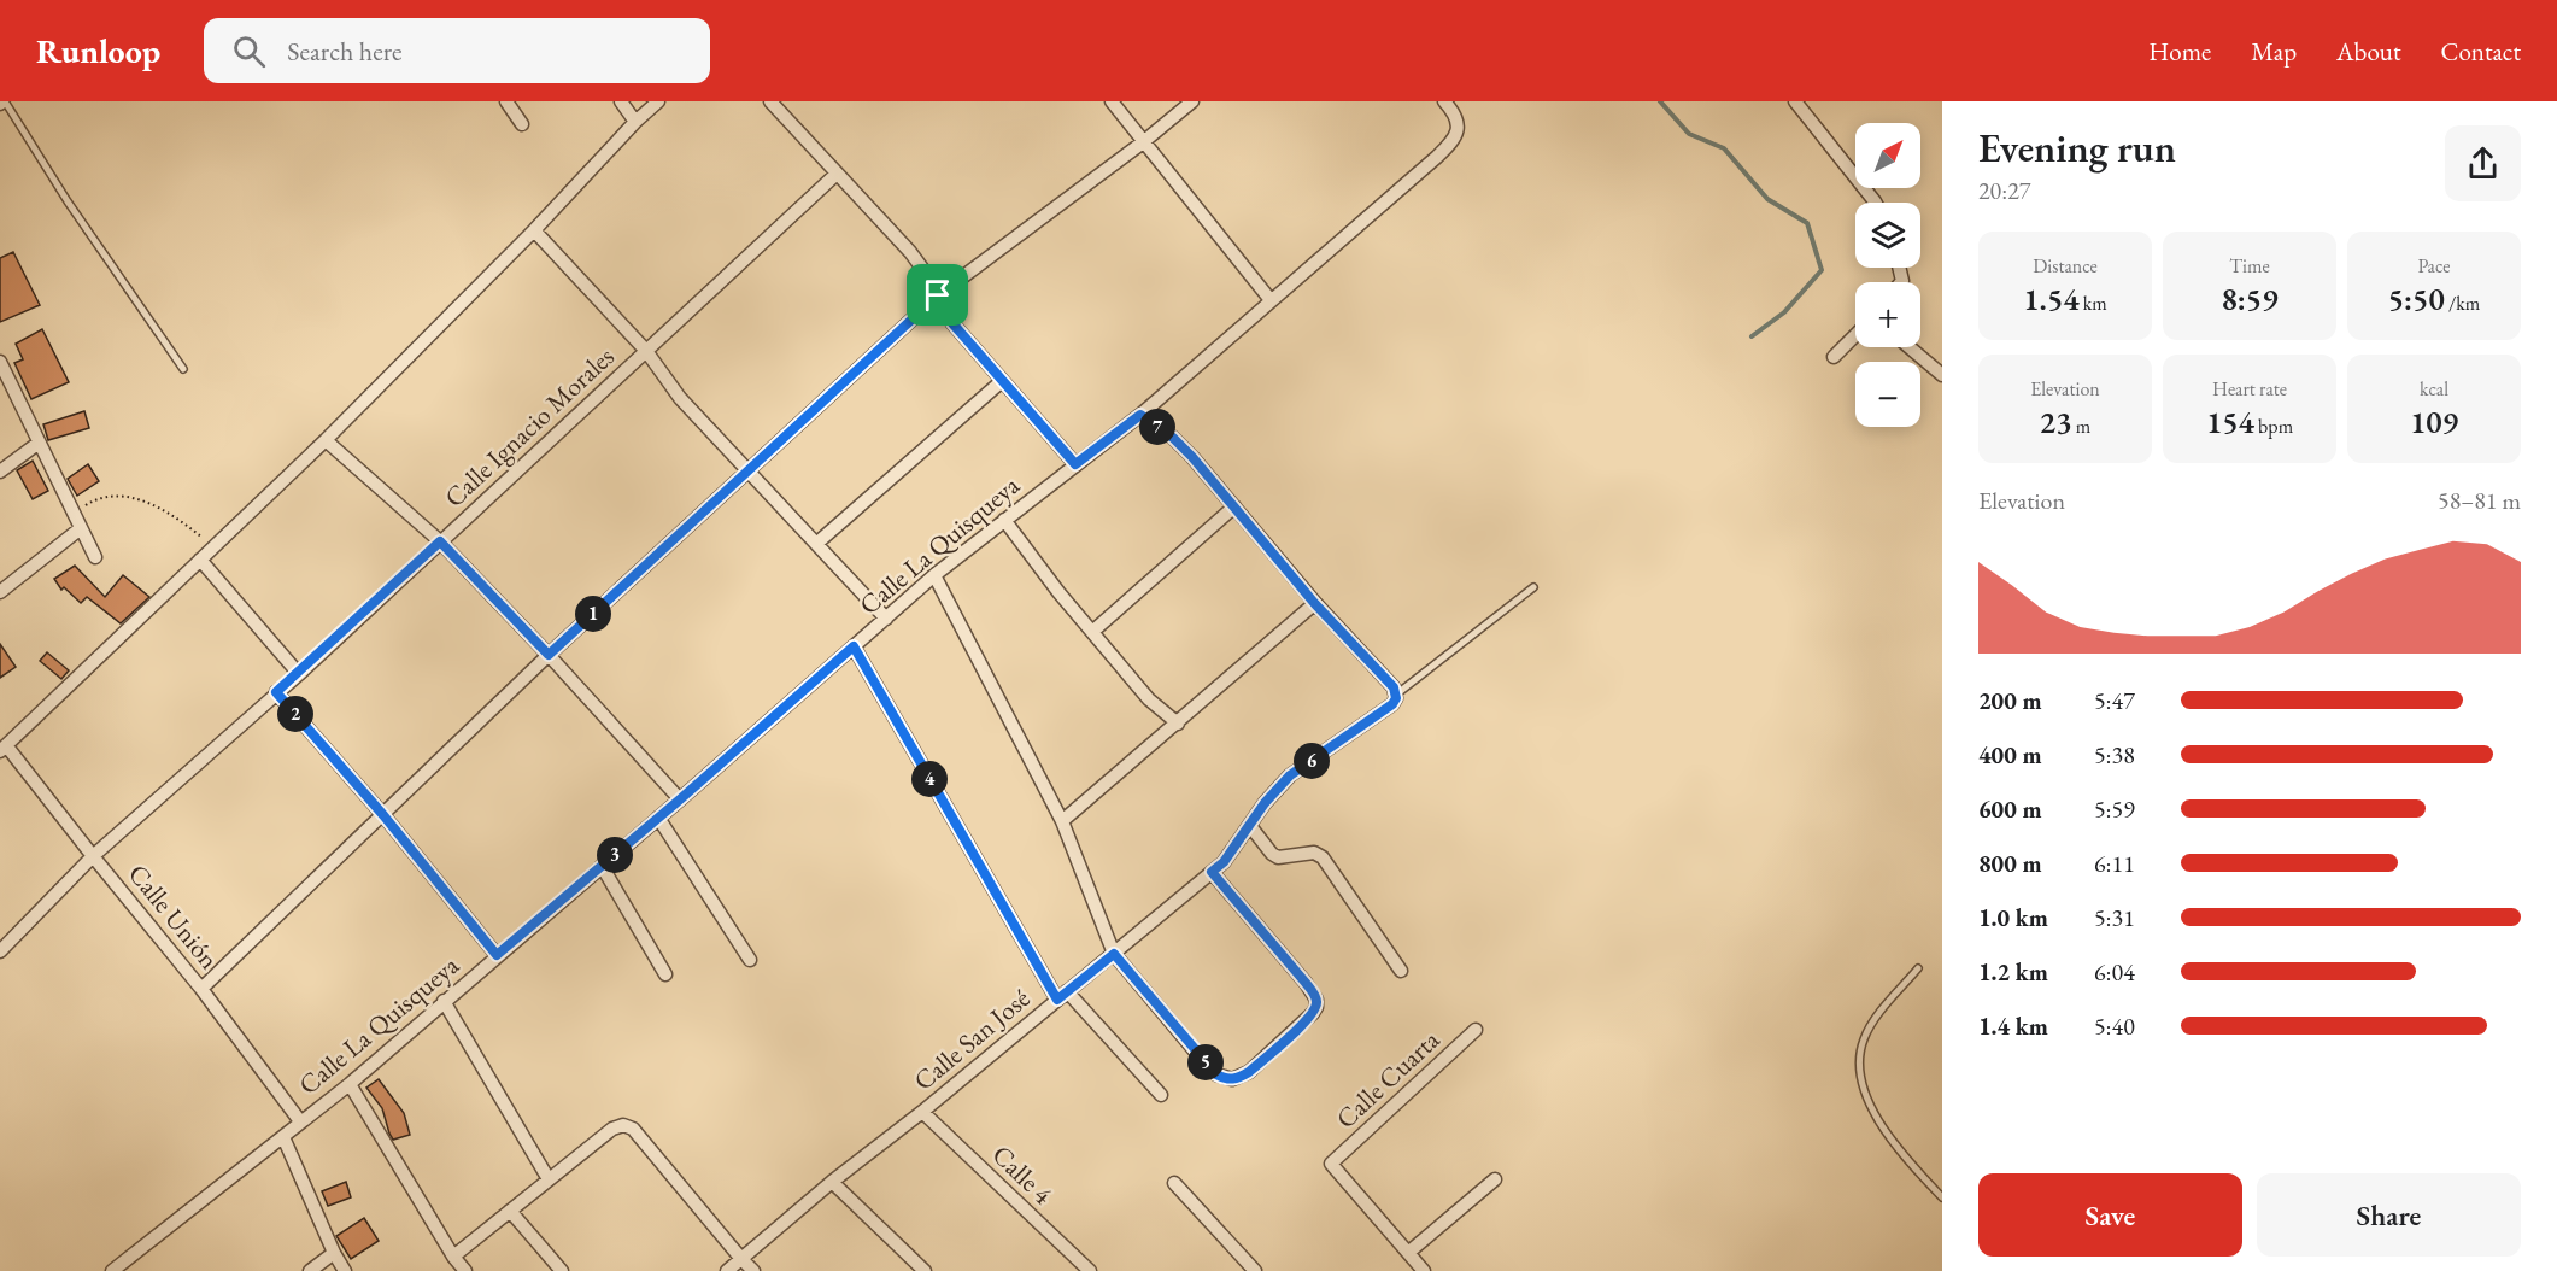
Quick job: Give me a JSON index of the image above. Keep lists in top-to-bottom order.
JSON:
{
  "streets": {
    "street": [
      "Calle Ignacio Morales",
      "Calle La Quisqueya",
      "Calle Unión",
      "Calle San José",
      "Calle Cuarta",
      "Calle 4"
    ]
  },
  "crossings": [
    ["Calle Ignacio Morales", "Calle Unión"],
    ["Calle La Quisqueya", "Calle Unión"],
    ["Calle San José", "Calle 4"]
  ],
  "north": "top right",
  "page": {
    "header": "Runloop",
    "search": "Search here",
    "nav": [
      "Home",
      "Map",
      "About",
      "Contact"
    ],
    "heading": ["Evening run", "20:27"],
    "map_buttons": ["+", "−"],
    "stats": [
      ["Distance", "1.54 km"],
      ["Time", "8:59"],
      ["Pace", "5:50 /km"],
      ["Elevation", "23 m"],
      ["Heart rate", "154 bpm"],
      ["kcal", "109"]
    ],
    "pins": [
      "7",
      "1",
      "2",
      "6",
      "4",
      "3",
      "5"
    ],
    "chart": ["Elevation", "58–81 m"],
    "list": [
      {
        "name": "200 m",
        "note": "5:47"
      },
      {
        "name": "400 m",
        "note": "5:38"
      },
      {
        "name": "600 m",
        "note": "5:59"
      },
      {
        "name": "800 m",
        "note": "6:11"
      },
      {
        "name": "1.0 km",
        "note": "5:31"
      },
      {
        "name": "1.2 km",
        "note": "6:04"
      },
      {
        "name": "1.4 km",
        "note": "5:40"
      }
    ],
    "buttons": ["Save", "Share"]
  }
}
